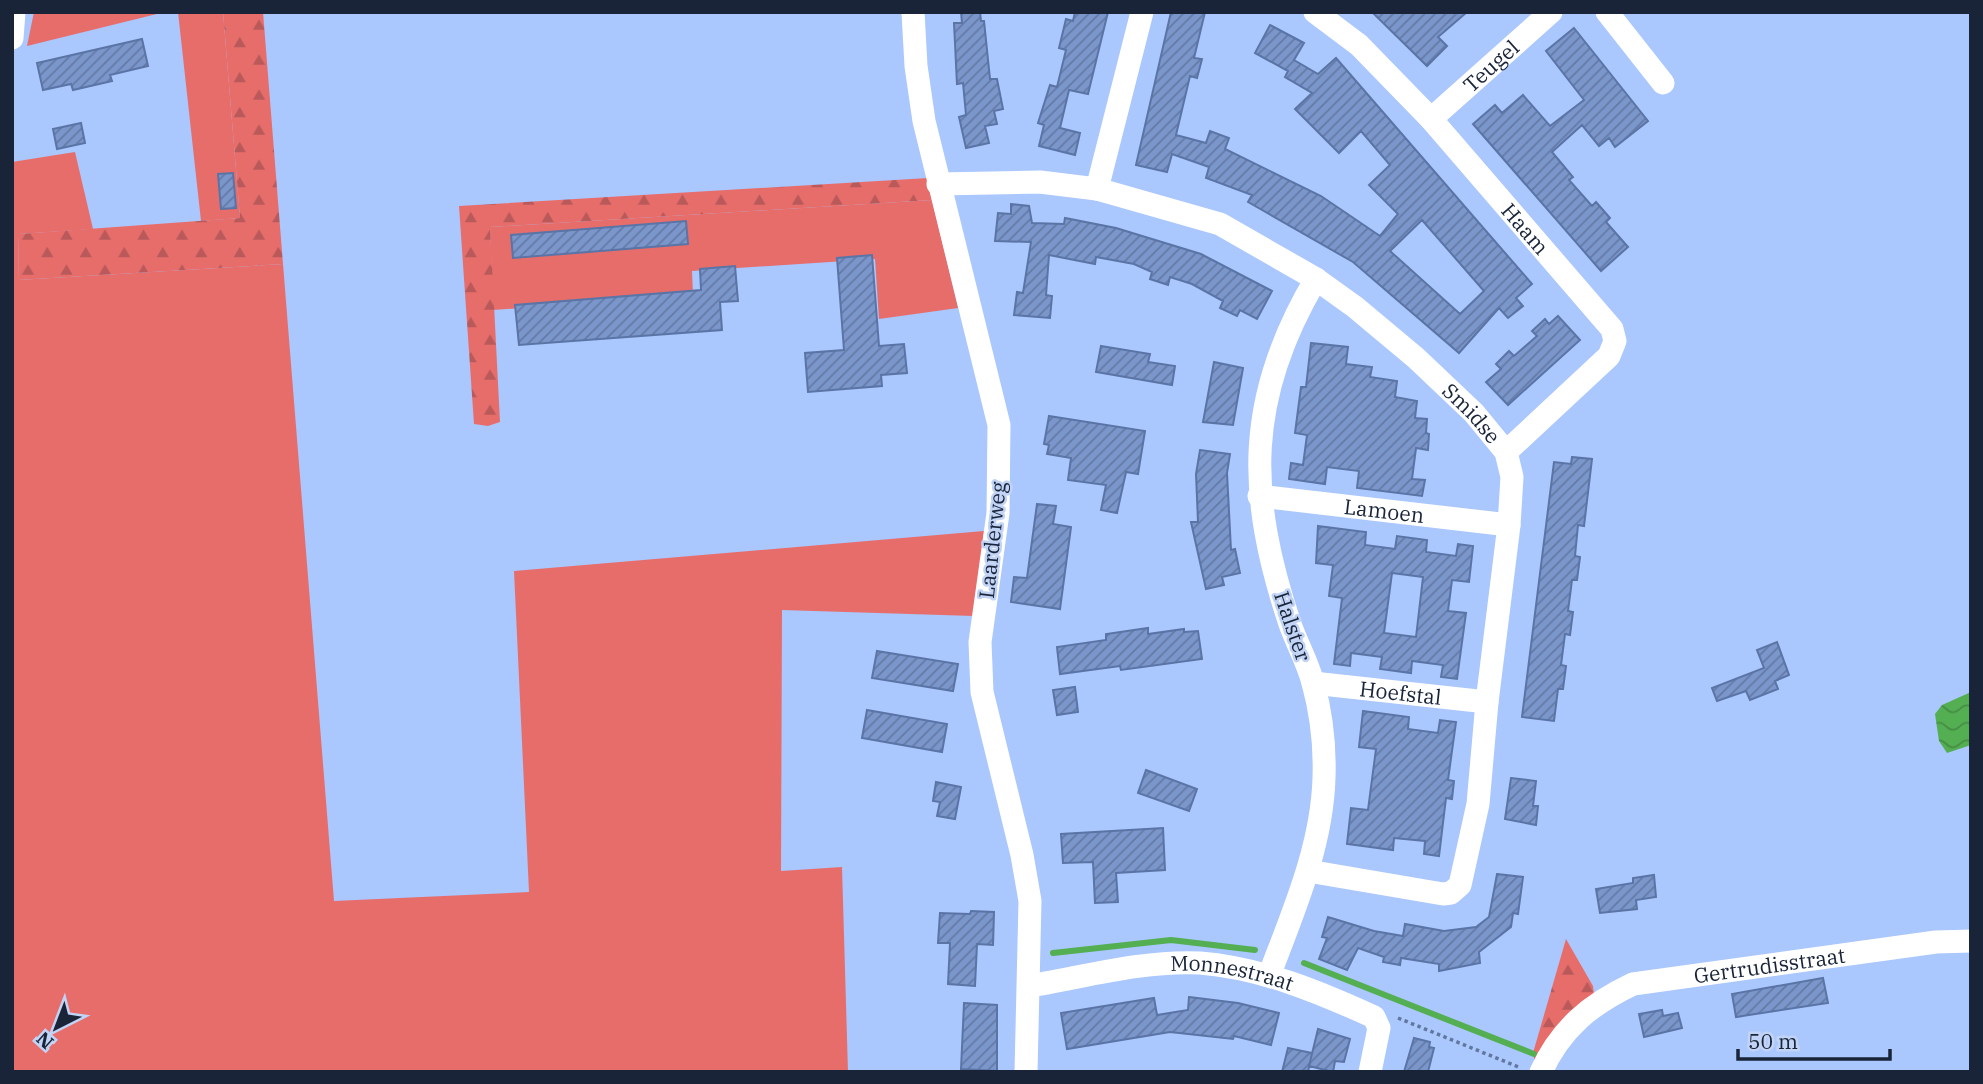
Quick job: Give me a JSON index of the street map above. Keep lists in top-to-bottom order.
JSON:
{
  "streets": {
    "street": [
      "Teugel",
      "Haam",
      "Smidse",
      "Lamoen",
      "Laarderweg",
      "Halster",
      "Hoefstal",
      "Gertrudisstraat",
      "Monnestraat"
    ]
  },
  "crossings": [
    ["Teugel", "Haam"],
    ["Haam", "Smidse"],
    ["Smidse", "Lamoen"],
    ["Smidse", "Laarderweg"],
    ["Smidse", "Halster"],
    ["Smidse", "Hoefstal"],
    ["Lamoen", "Halster"],
    ["Laarderweg", "Monnestraat"],
    ["Halster", "Hoefstal"],
    ["Halster", "Monnestraat"]
  ],
  "scale_bar": "50 m",
  "north": "bottom left"
}
